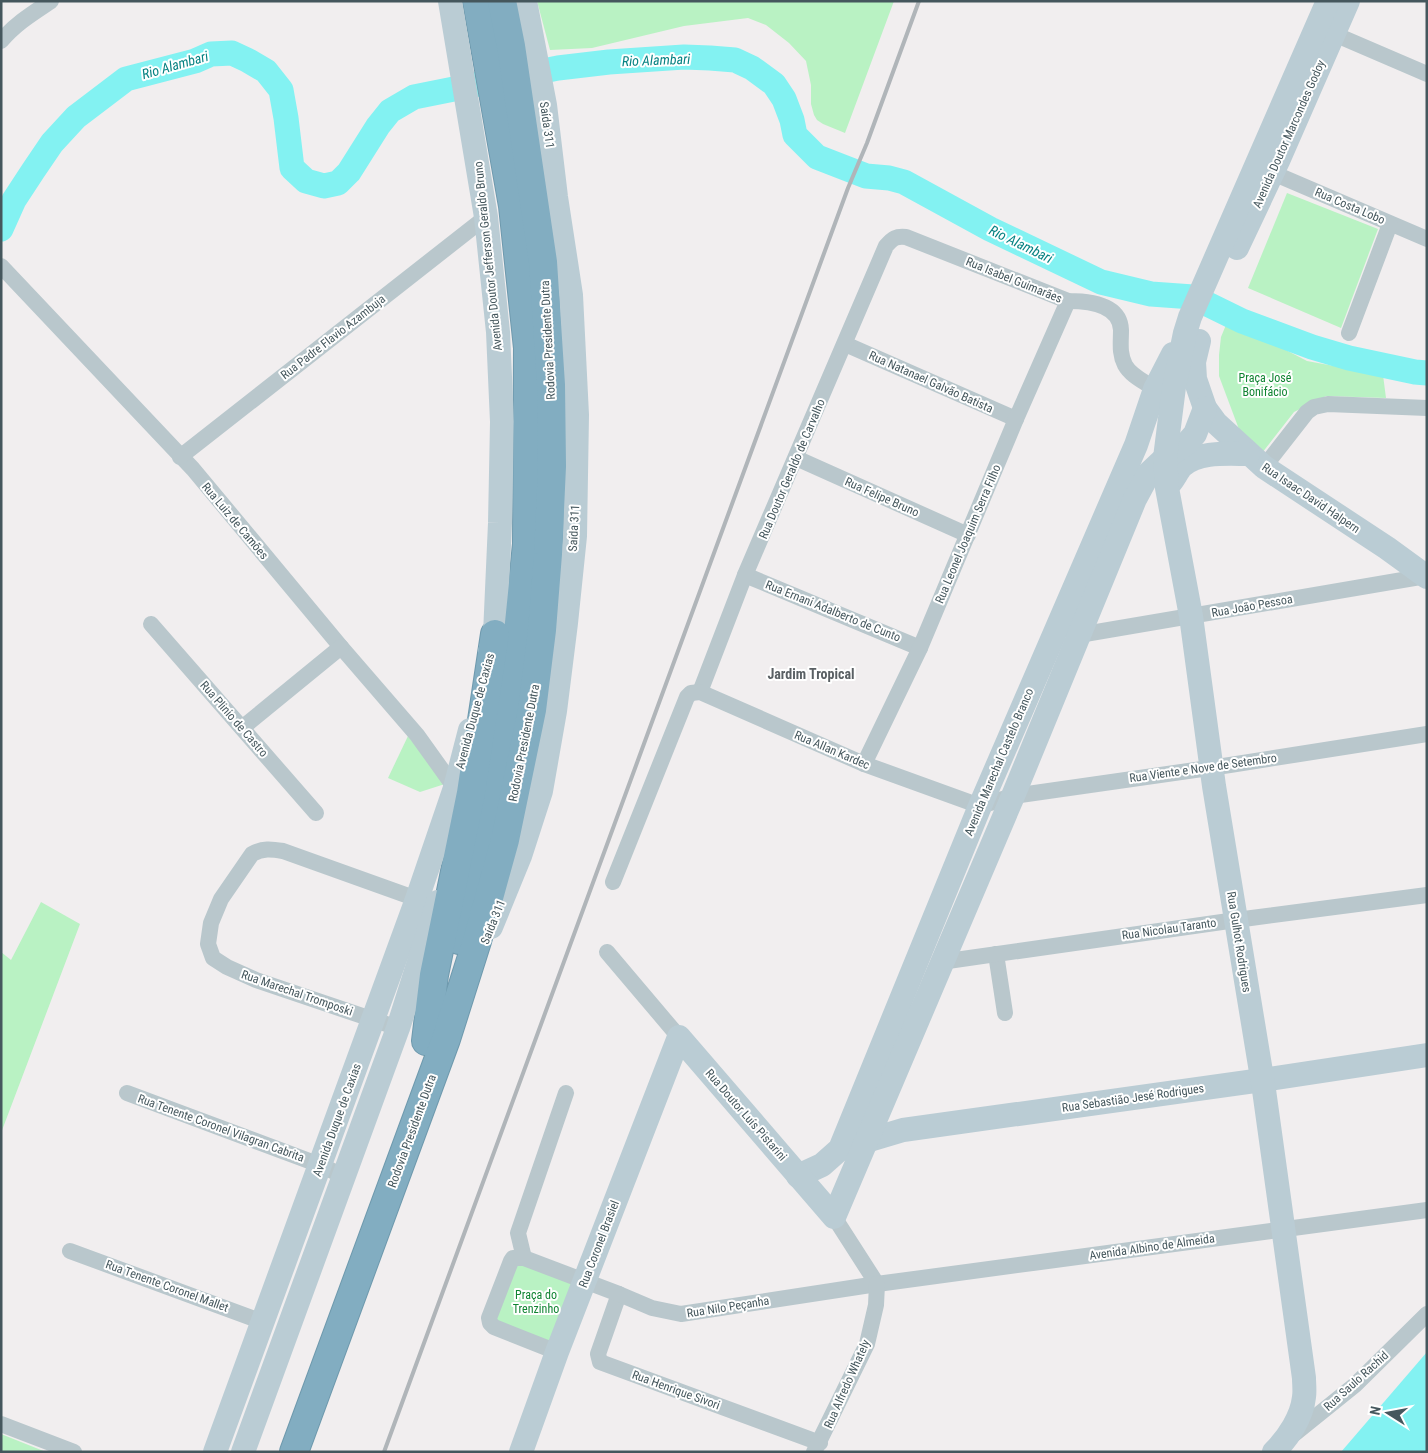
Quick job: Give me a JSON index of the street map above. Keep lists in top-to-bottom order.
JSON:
{
  "streets": {
    "highway": ["Rodovia Presidente Dutra"],
    "street": [
      "Saída 311",
      "Avenida Doutor Marcondes Godoy",
      "Rua Costa Lobo",
      "Avenida Doutor Jefferson Geraldo Bruno",
      "Rua Isabel Guimarães",
      "Rua Padre Flavio Azambuja",
      "Rua Natanael Galvão Batista",
      "Rua Doutor Geraldo de Carvalho",
      "Rua Felipe Bruno",
      "Rua Isaac David Halpern",
      "Rua Luiz de Camões",
      "Rua Leonel Joaquim Serra Filho",
      "Rua João Pessoa",
      "Rua Ernani Adalberto de Cunto",
      "Avenida Duque de Caxias",
      "Rua Plinio de Castro",
      "Rua Allan Kardec",
      "Avenida Marechal Castelo Branco",
      "Rua Viente e Nove de Setembro",
      "Rua Nicolau Taranto",
      "Rua Gulhot Rodrigues",
      "Rua Marechal Tromposki",
      "Rua Sebastião Jesé Rodrigues",
      "Rua Doutor Luís Pistarini",
      "Rua Tenente Coronel Vilagran Cabrita",
      "Rua Coronel Brasiel",
      "Avenida Albino de Almeida",
      "Rua Tenente Coronel Mallet",
      "Rua Nilo Peçanha",
      "Rua Saulo Rachid",
      "Rua Alfredo Whately",
      "Rua Henrique Sivori"
    ]
  },
  "crossings": [
    ["Saída 311", "Rodovia Presidente Dutra"],
    ["Avenida Doutor Marcondes Godoy", "Rua Costa Lobo"],
    ["Avenida Doutor Marcondes Godoy", "Avenida Marechal Castelo Branco"],
    ["Avenida Doutor Jefferson Geraldo Bruno", "Rua Padre Flavio Azambuja"],
    ["Avenida Doutor Jefferson Geraldo Bruno", "Avenida Duque de Caxias"],
    ["Rua Isabel Guimarães", "Rua Doutor Geraldo de Carvalho"],
    ["Rua Isabel Guimarães", "Rua Leonel Joaquim Serra Filho"],
    ["Rua Isabel Guimarães", "Avenida Marechal Castelo Branco"],
    ["Rua Padre Flavio Azambuja", "Rua Luiz de Camões"],
    ["Rua Natanael Galvão Batista", "Rua Doutor Geraldo de Carvalho"],
    ["Rua Natanael Galvão Batista", "Rua Leonel Joaquim Serra Filho"],
    ["Rua Doutor Geraldo de Carvalho", "Rua Felipe Bruno"],
    ["Rua Doutor Geraldo de Carvalho", "Rua Ernani Adalberto de Cunto"],
    ["Rua Doutor Geraldo de Carvalho", "Rua Allan Kardec"],
    ["Rua Felipe Bruno", "Rua Leonel Joaquim Serra Filho"],
    ["Rua Isaac David Halpern", "Rua João Pessoa"],
    ["Rua Isaac David Halpern", "Avenida Marechal Castelo Branco"],
    ["Rua Luiz de Camões", "Avenida Duque de Caxias"],
    ["Rua Leonel Joaquim Serra Filho", "Rua Ernani Adalberto de Cunto"],
    ["Rua Leonel Joaquim Serra Filho", "Rua Allan Kardec"],
    ["Rua João Pessoa", "Avenida Marechal Castelo Branco"],
    ["Rua João Pessoa", "Rua Gulhot Rodrigues"],
    ["Avenida Duque de Caxias", "Rua Marechal Tromposki"],
    ["Avenida Duque de Caxias", "Rua Tenente Coronel Vilagran Cabrita"],
    ["Avenida Duque de Caxias", "Rua Tenente Coronel Mallet"],
    ["Rua Allan Kardec", "Avenida Marechal Castelo Branco"],
    ["Rua Allan Kardec", "Rua Viente e Nove de Setembro"],
    ["Avenida Marechal Castelo Branco", "Rua Viente e Nove de Setembro"],
    ["Avenida Marechal Castelo Branco", "Rua Nicolau Taranto"],
    ["Avenida Marechal Castelo Branco", "Rua Gulhot Rodrigues"],
    ["Avenida Marechal Castelo Branco", "Rua Sebastião Jesé Rodrigues"],
    ["Avenida Marechal Castelo Branco", "Rua Doutor Luís Pistarini"],
    ["Rua Viente e Nove de Setembro", "Rua Gulhot Rodrigues"],
    ["Rua Nicolau Taranto", "Rua Gulhot Rodrigues"],
    ["Rua Gulhot Rodrigues", "Rua Sebastião Jesé Rodrigues"],
    ["Rua Gulhot Rodrigues", "Avenida Albino de Almeida"],
    ["Rua Gulhot Rodrigues", "Rua Saulo Rachid"],
    ["Rua Doutor Luís Pistarini", "Rua Coronel Brasiel"],
    ["Rua Doutor Luís Pistarini", "Avenida Albino de Almeida"],
    ["Rua Doutor Luís Pistarini", "Rua Nilo Peçanha"],
    ["Rua Doutor Luís Pistarini", "Rua Alfredo Whately"],
    ["Rua Coronel Brasiel", "Rua Nilo Peçanha"],
    ["Avenida Albino de Almeida", "Rua Nilo Peçanha"],
    ["Avenida Albino de Almeida", "Rua Alfredo Whately"],
    ["Rua Nilo Peçanha", "Rua Alfredo Whately"],
    ["Rua Nilo Peçanha", "Rua Henrique Sivori"],
    ["Rua Alfredo Whately", "Rua Henrique Sivori"]
  ],
  "districts": ["Jardim Tropical"],
  "water": ["Rio Alambari"],
  "parks": ["Praça José Bonifácio", "Praça do Trenzinho"],
  "north": "left"
}
